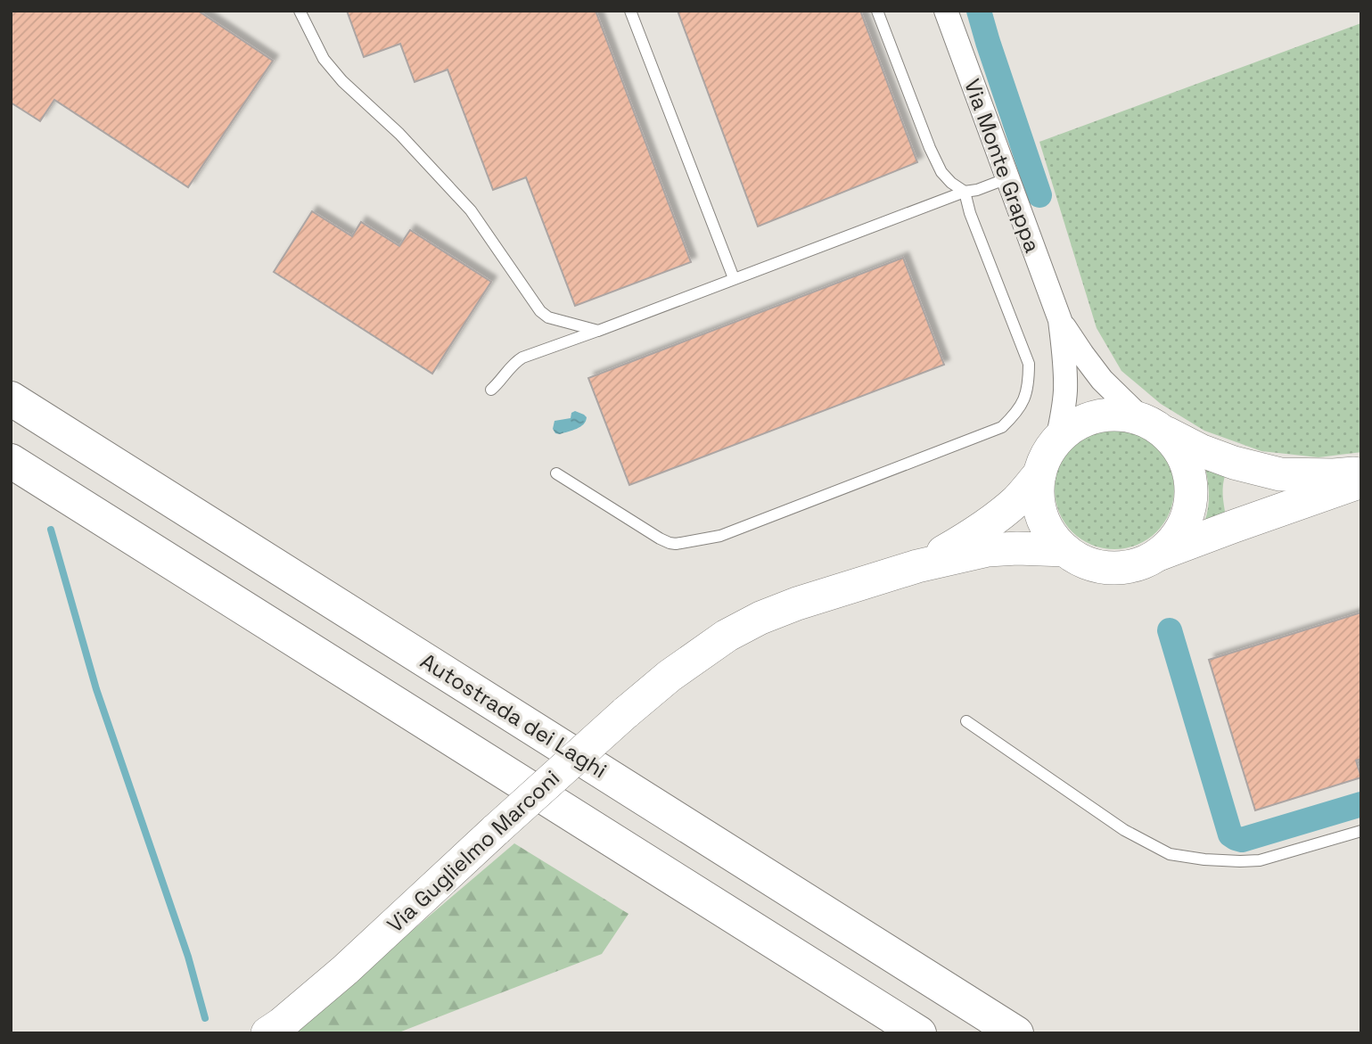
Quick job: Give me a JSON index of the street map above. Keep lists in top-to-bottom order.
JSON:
{
  "streets": {
    "highway": ["Autostrada dei Laghi"],
    "street": ["Via Monte Grappa", "Via Guglielmo Marconi"]
  },
  "crossings": [
    ["Via Monte Grappa", "Via Guglielmo Marconi"]
  ]
}
